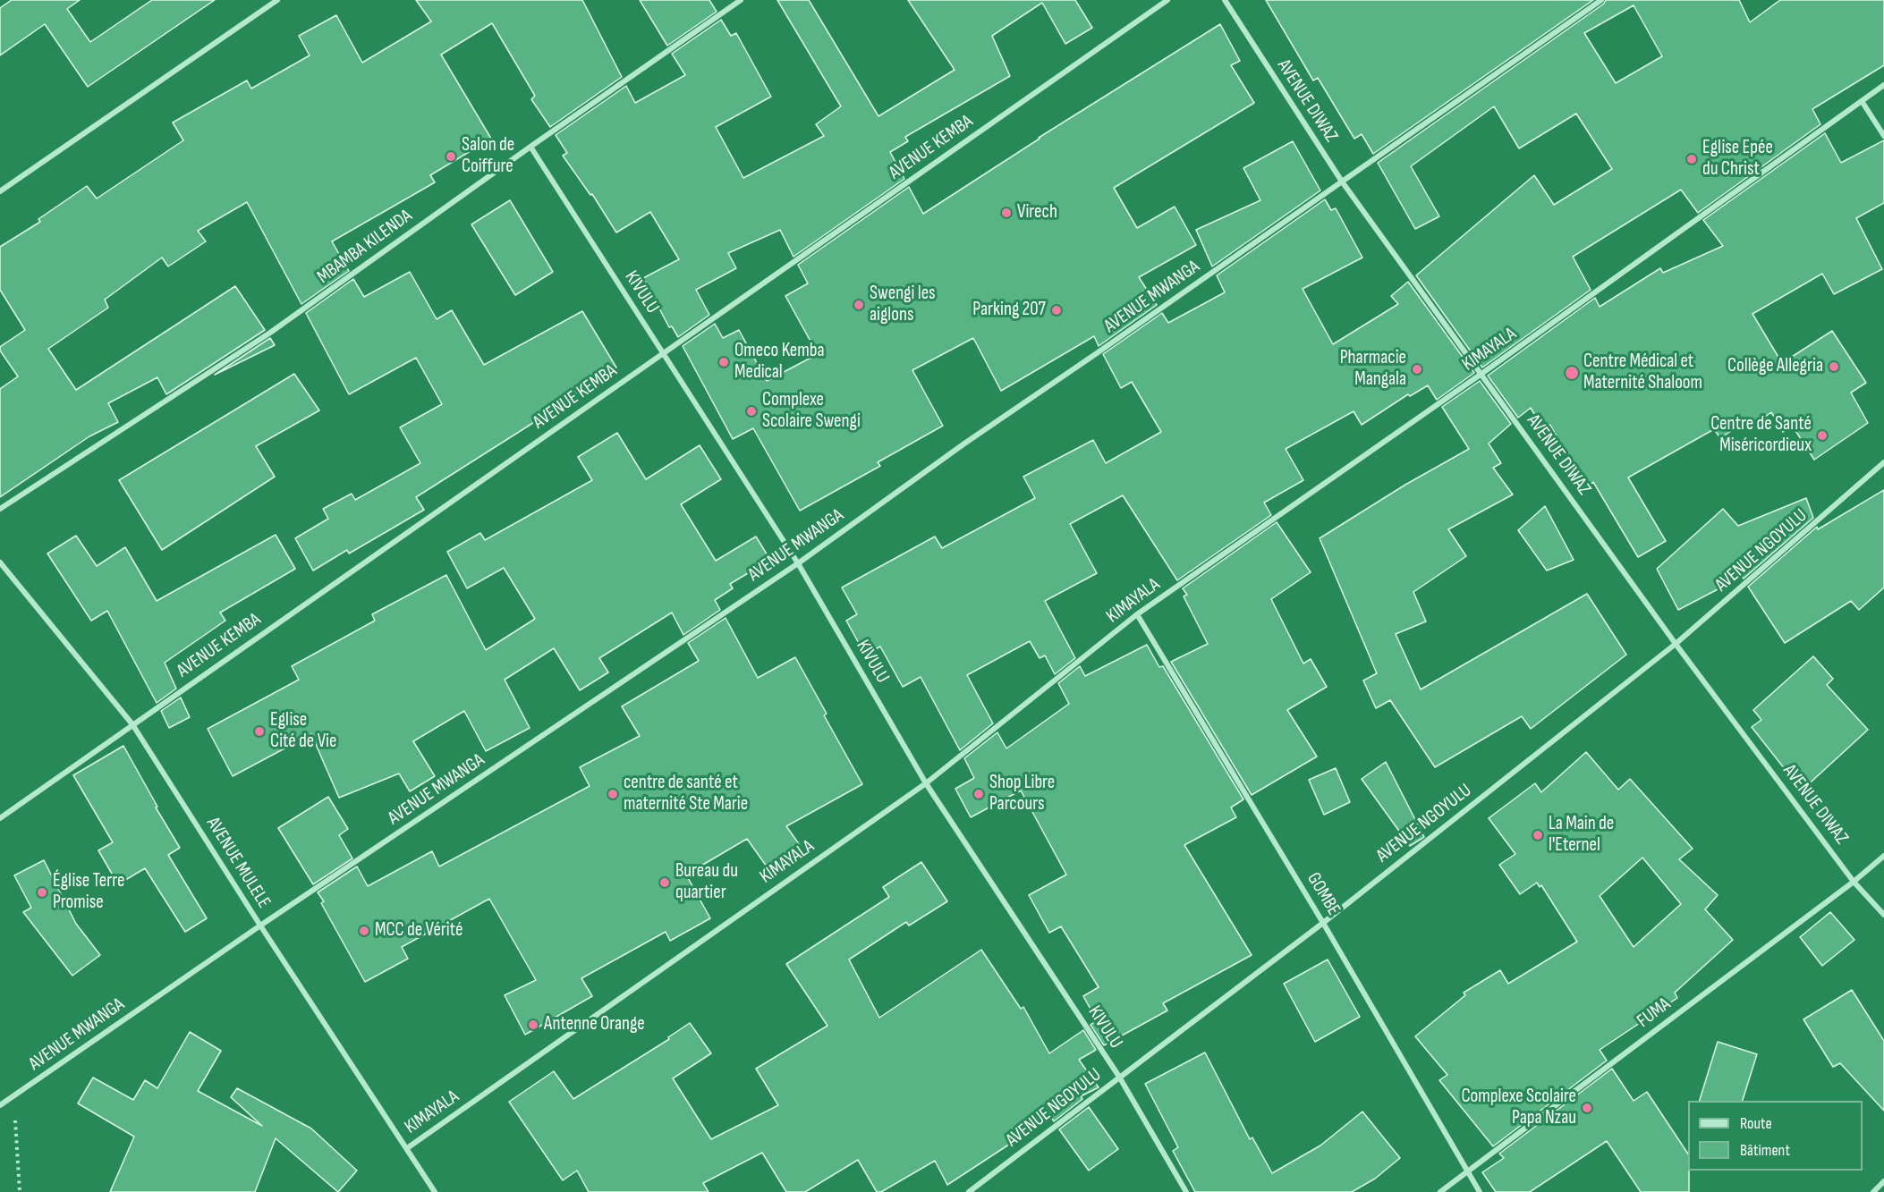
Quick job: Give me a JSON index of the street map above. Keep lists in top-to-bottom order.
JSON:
{
  "streets": {
    "street": [
      "AVENUE DIWAZ",
      "AVENUE KEMBA",
      "MBAMBA KILENDA",
      "KIVULU",
      "AVENUE MWANGA",
      "KIMAYALA",
      "AVENUE NGOYULU",
      "AVENUE MULELE",
      "GOMBE",
      "FUMA"
    ]
  },
  "crossings": [
    ["AVENUE DIWAZ", "AVENUE MWANGA"],
    ["AVENUE DIWAZ", "KIMAYALA"],
    ["AVENUE DIWAZ", "AVENUE NGOYULU"],
    ["AVENUE DIWAZ", "FUMA"],
    ["AVENUE KEMBA", "KIVULU"],
    ["AVENUE KEMBA", "AVENUE MULELE"],
    ["MBAMBA KILENDA", "KIVULU"],
    ["KIVULU", "AVENUE MWANGA"],
    ["KIVULU", "KIMAYALA"],
    ["KIVULU", "AVENUE NGOYULU"],
    ["AVENUE MWANGA", "AVENUE MULELE"],
    ["KIMAYALA", "AVENUE MULELE"],
    ["KIMAYALA", "GOMBE"],
    ["AVENUE NGOYULU", "GOMBE"],
    ["GOMBE", "FUMA"]
  ],
  "places": [
    "Salon de Coiffure",
    "Eglise Epée du Christ",
    "Virech",
    "Swengi les aiglons",
    "Parking 207",
    "Omeco Kemba Medical",
    "Collège Allegria",
    "Pharmacie Mangala",
    "Centre Médical et Maternité Shaloom",
    "Complexe Scolaire Swengi",
    "Centre de Santé Miséricordieux",
    "Eglise Cité de Vie",
    "centre de santé et maternité Ste Marie",
    "Shop Libre Parcours",
    "La Main de l'Eternel",
    "Bureau du quartier",
    "Église Terre Promise",
    "MCC de Vérité",
    "Antenne Orange",
    "Complexe Scolaire Papa Nzau"
  ],
  "legend": ["Route", "Bâtiment"]
}
